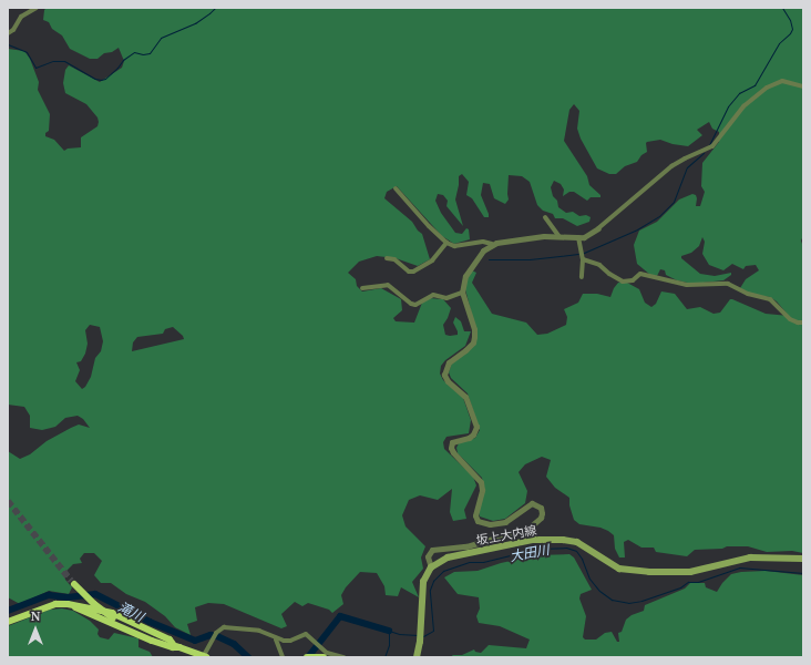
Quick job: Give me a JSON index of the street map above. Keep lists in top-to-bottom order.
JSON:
{
  "streets": {
    "main road": ["坂上大内線"]
  },
  "water": ["大田川", "滝川"],
  "north": "top"
}
